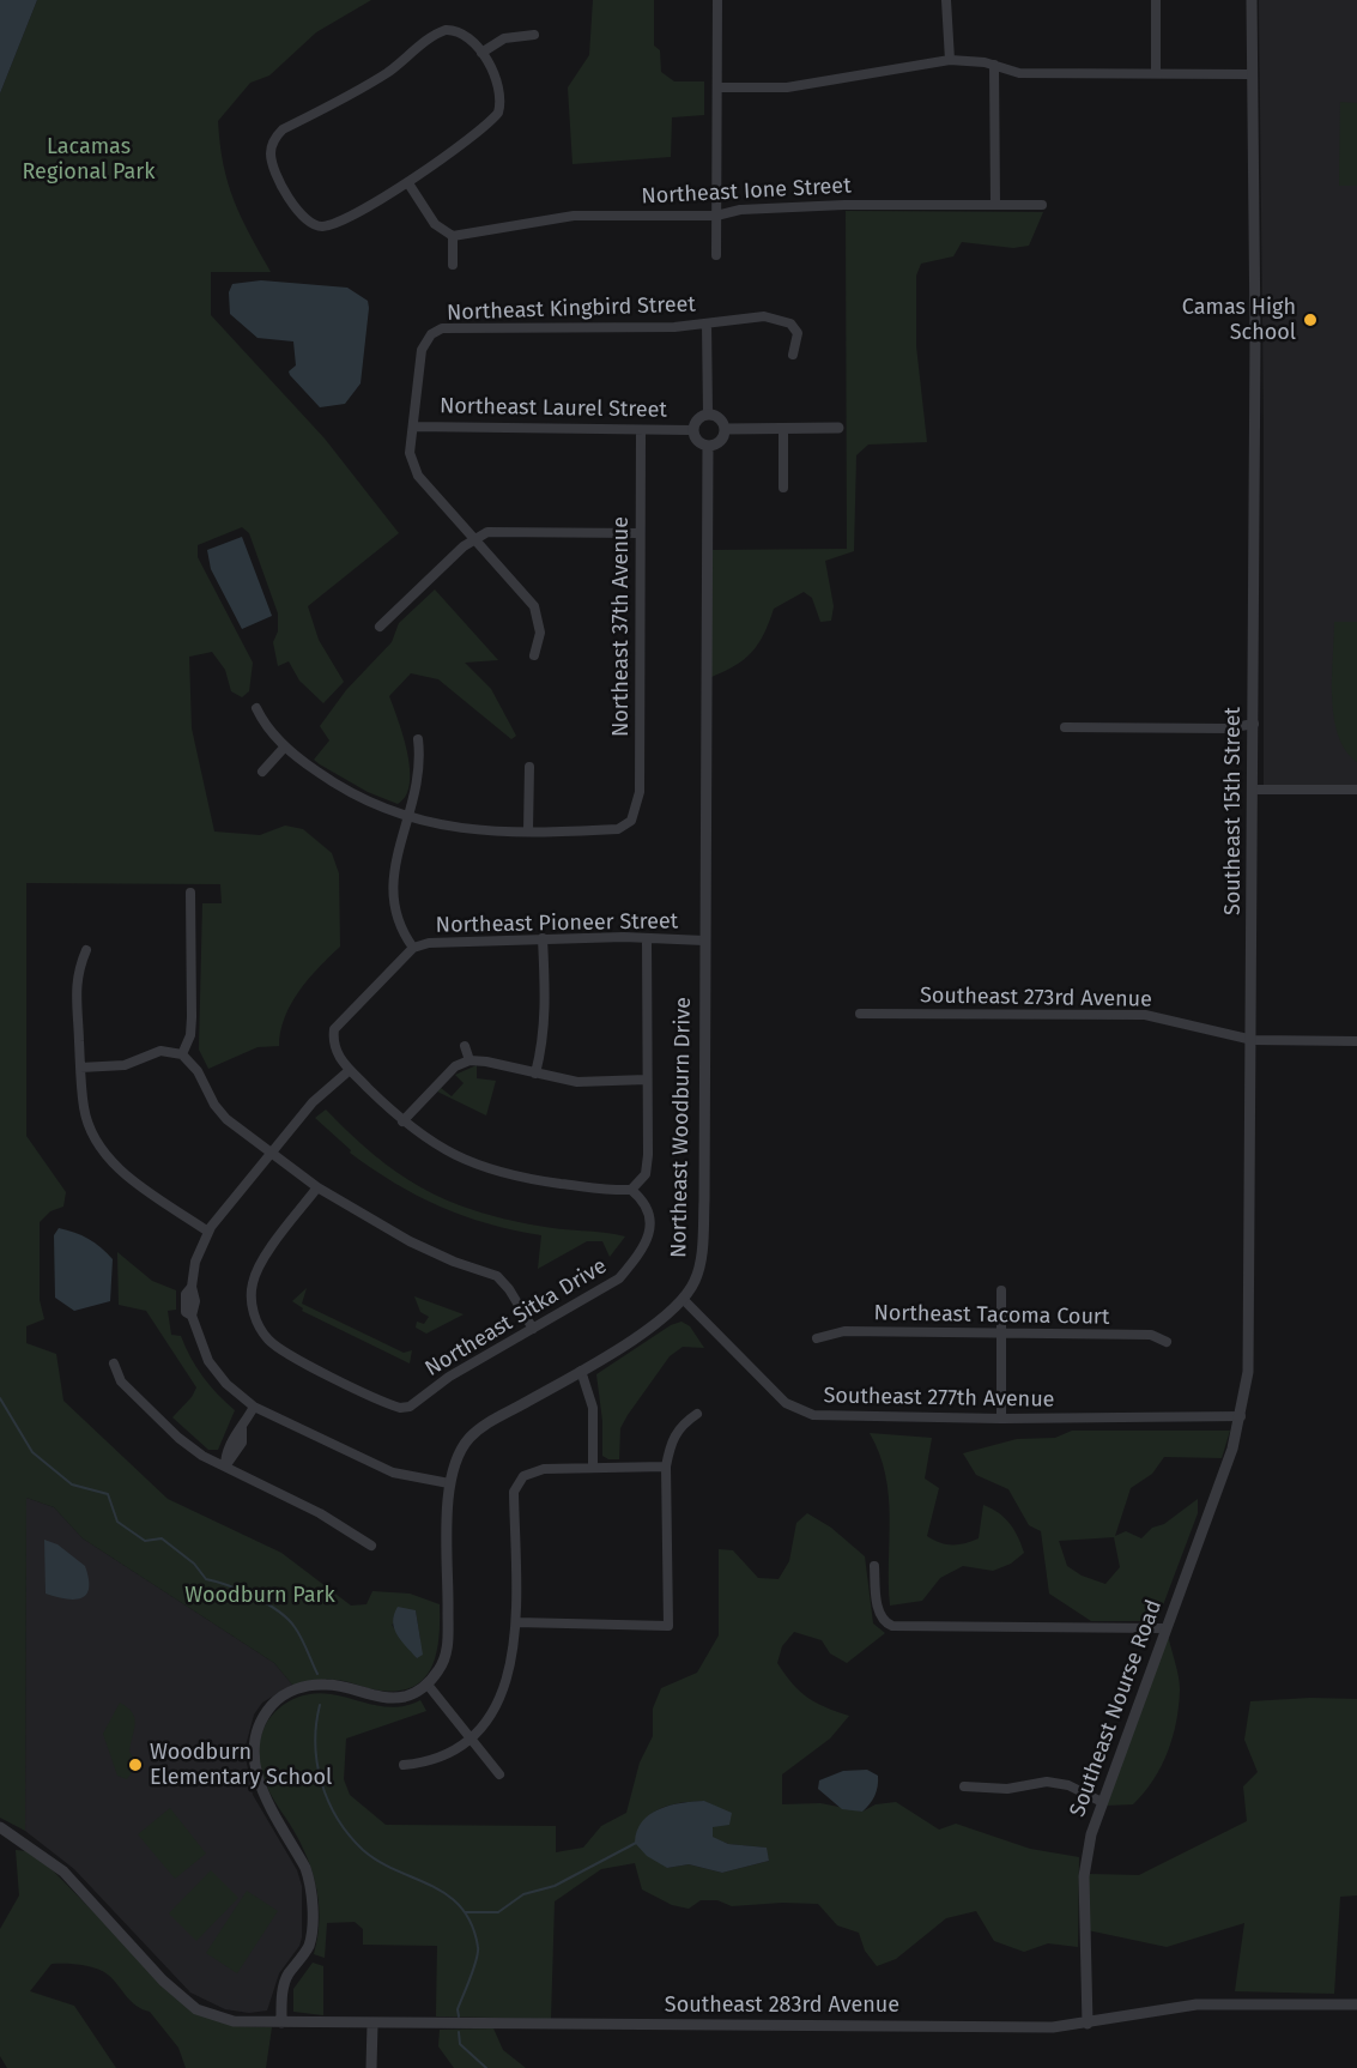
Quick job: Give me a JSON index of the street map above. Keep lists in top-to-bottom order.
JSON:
{
  "streets": {
    "street": [
      "Northeast Ione Street",
      "Northeast Kingbird Street",
      "Northeast Laurel Street",
      "Northeast 37th Avenue",
      "Southeast 15th Street",
      "Northeast Pioneer Street",
      "Southeast 273rd Avenue",
      "Northeast Woodburn Drive",
      "Northeast Tacoma Court",
      "Northeast Sitka Drive",
      "Southeast 277th Avenue",
      "Southeast Nourse Road",
      "Southeast 283rd Avenue"
    ]
  },
  "crossings": [
    ["Northeast Kingbird Street", "Northeast Laurel Street"],
    ["Northeast Laurel Street", "Northeast 37th Avenue"],
    ["Northeast Laurel Street", "Northeast Woodburn Drive"],
    ["Southeast 15th Street", "Southeast 273rd Avenue"],
    ["Southeast 15th Street", "Southeast 277th Avenue"],
    ["Southeast 15th Street", "Southeast Nourse Road"],
    ["Northeast Pioneer Street", "Northeast Woodburn Drive"],
    ["Northeast Pioneer Street", "Northeast Sitka Drive"],
    ["Northeast Woodburn Drive", "Southeast 277th Avenue"],
    ["Southeast 277th Avenue", "Southeast Nourse Road"],
    ["Southeast Nourse Road", "Southeast 283rd Avenue"]
  ],
  "parks": ["Lacamas Regional Park", "Woodburn Park"],
  "places": ["Camas High School", "Woodburn Elementary School"]
}
